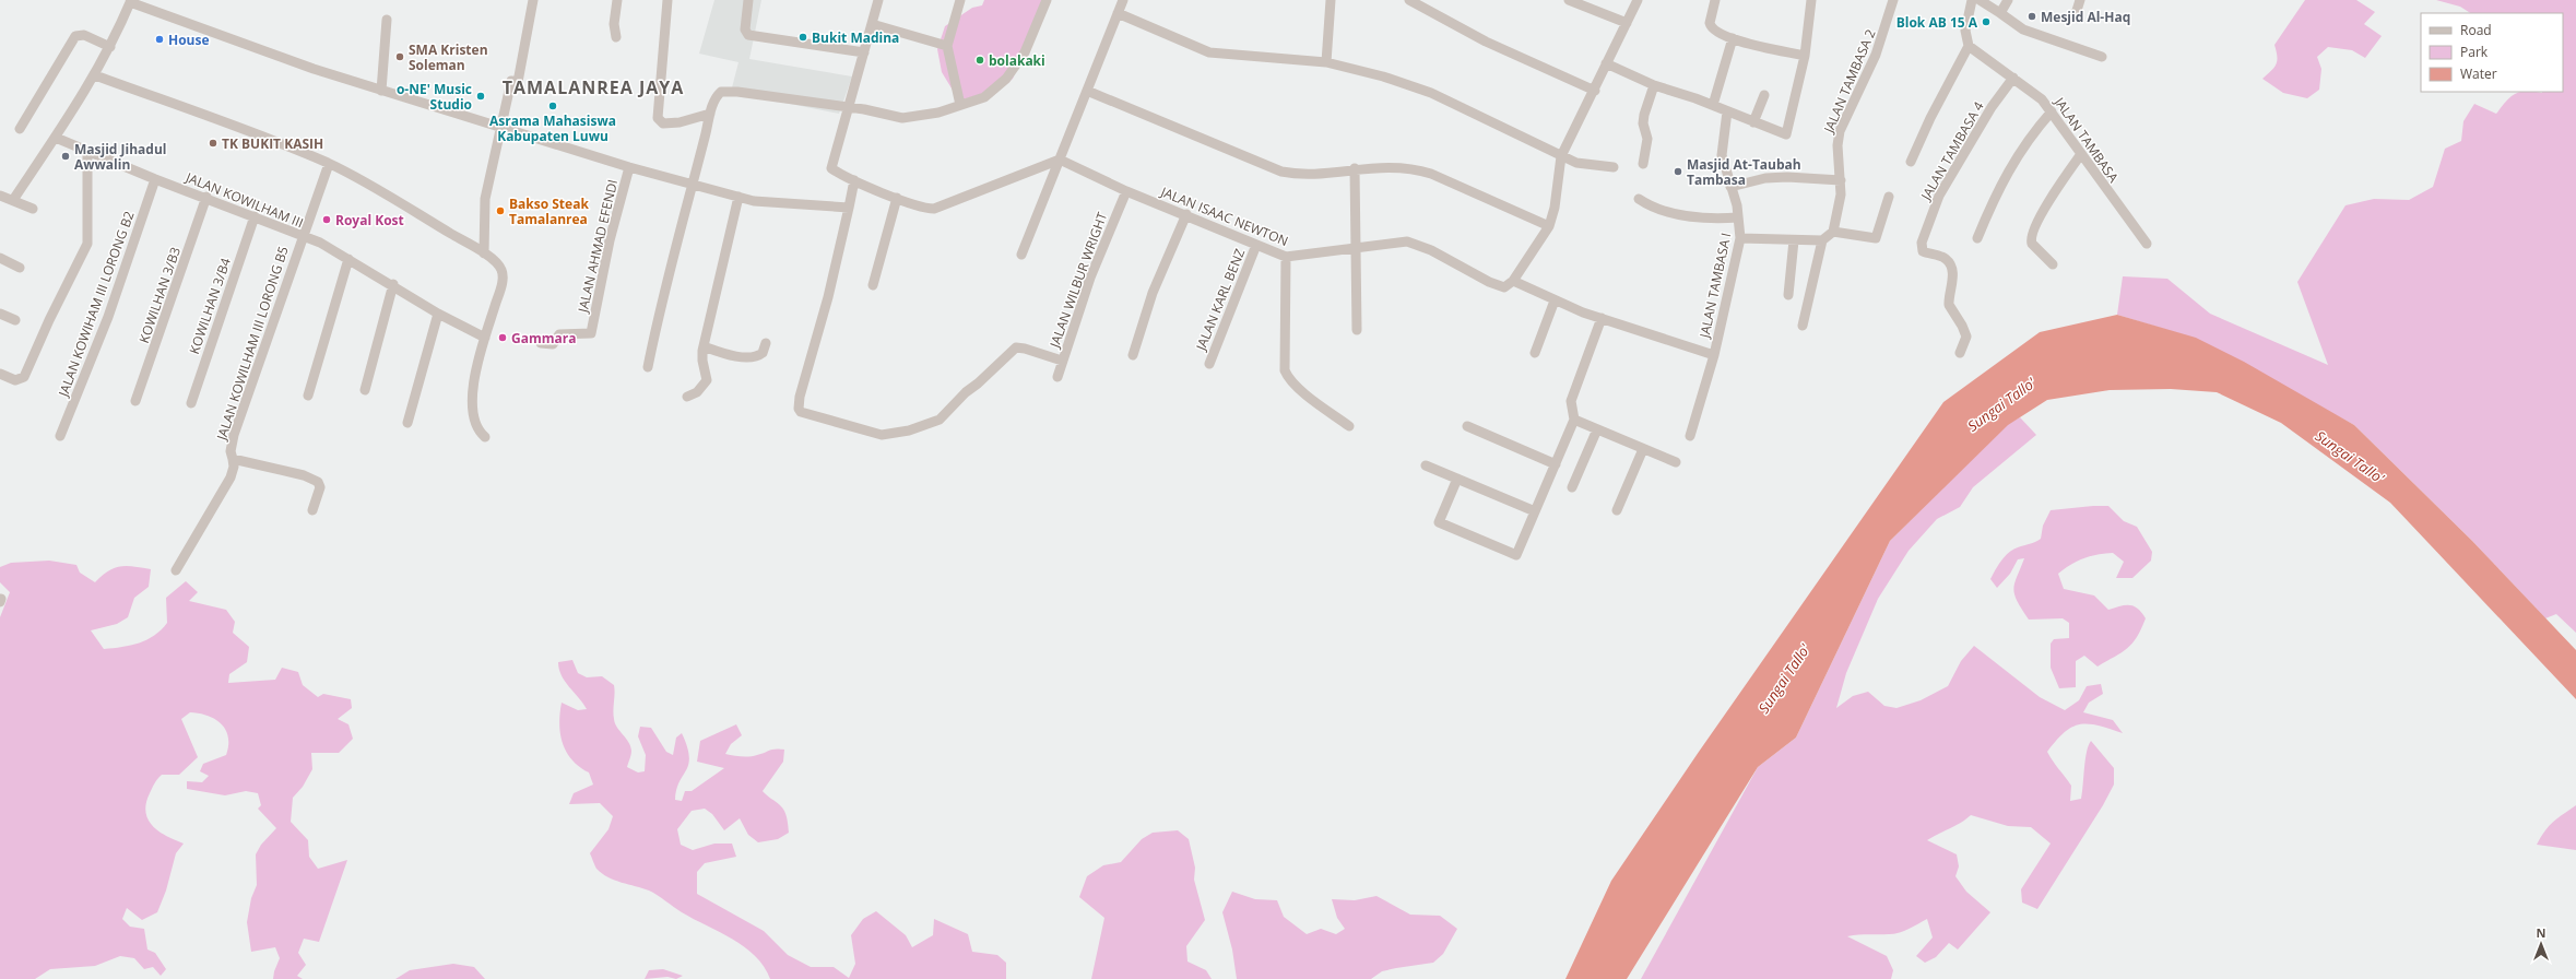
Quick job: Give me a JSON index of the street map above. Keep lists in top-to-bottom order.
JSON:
{
  "streets": {
    "street": [
      "JALAN TAMBASA 2",
      "JALAN TAMBASA",
      "JALAN TAMBASA 4",
      "JALAN KOWILHAM III",
      "JALAN ISAAC NEWTON",
      "JALAN AHMAD EFENDI",
      "JALAN WILBUR WRIGHT",
      "JALAN TAMBASA I",
      "KOWILHAN 3/B3",
      "JALAN KARL BENZ",
      "JALAN KOWIHAM III LORONG B2",
      "KOWILHAN 3/B4",
      "JALAN KOWILHAM III LORONG B5"
    ]
  },
  "crossings": [
    ["JALAN TAMBASA", "JALAN TAMBASA 4"],
    ["JALAN KOWILHAM III", "KOWILHAN 3/B3"],
    ["JALAN KOWILHAM III", "JALAN KOWIHAM III LORONG B2"],
    ["JALAN KOWILHAM III", "KOWILHAN 3/B4"],
    ["JALAN KOWILHAM III", "JALAN KOWILHAM III LORONG B5"],
    ["JALAN ISAAC NEWTON", "JALAN WILBUR WRIGHT"],
    ["JALAN ISAAC NEWTON", "JALAN KARL BENZ"]
  ],
  "districts": ["TAMALANREA JAYA"],
  "water": ["Sungai Tallo'"],
  "places": [
    "Mesjid Al-Haq",
    "Blok AB 15 A",
    "Bukit Madina",
    "House",
    "SMA Kristen Soleman",
    "bolakaki",
    "o-NE' Music Studio",
    "Asrama Mahasiswa Kabupaten Luwu",
    "TK BUKIT KASIH",
    "Masjid Jihadul Awwalin",
    "Masjid At-Taubah Tambasa",
    "Bakso Steak Tamalanrea",
    "Royal Kost",
    "Gammara"
  ],
  "legend": ["Road", "Park", "Water"],
  "north": "top"
}
